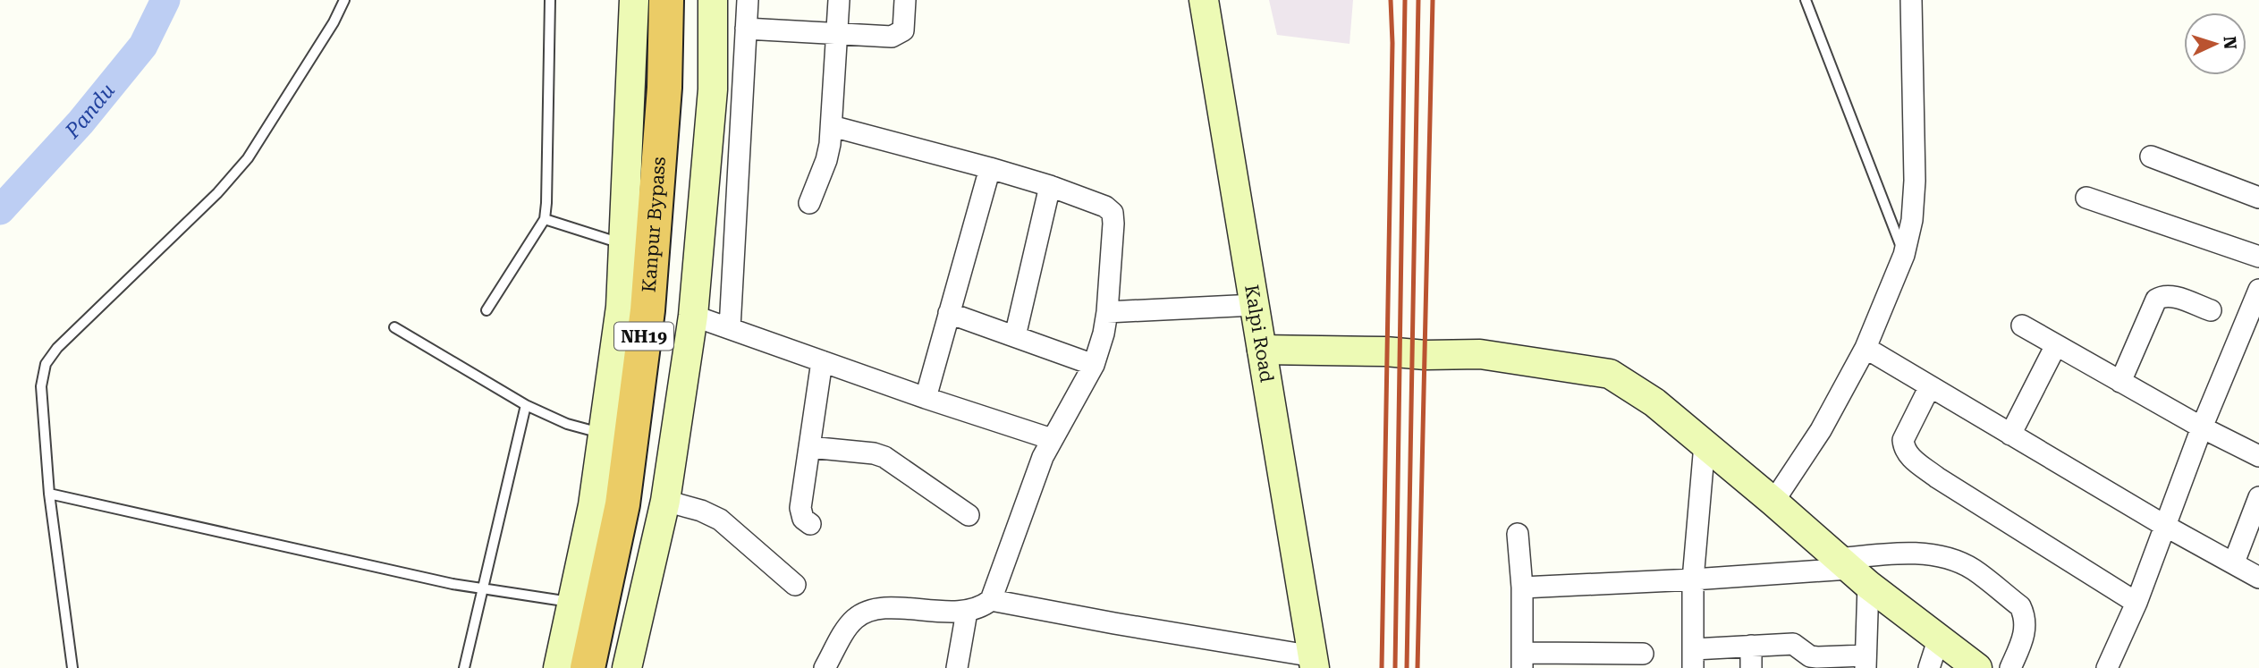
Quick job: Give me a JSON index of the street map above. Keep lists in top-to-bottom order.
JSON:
{
  "streets": {
    "highway": ["Kanpur Bypass", "NH19"],
    "main road": ["Kalpi Road"]
  },
  "water": ["Pandu"],
  "north": "right"
}
